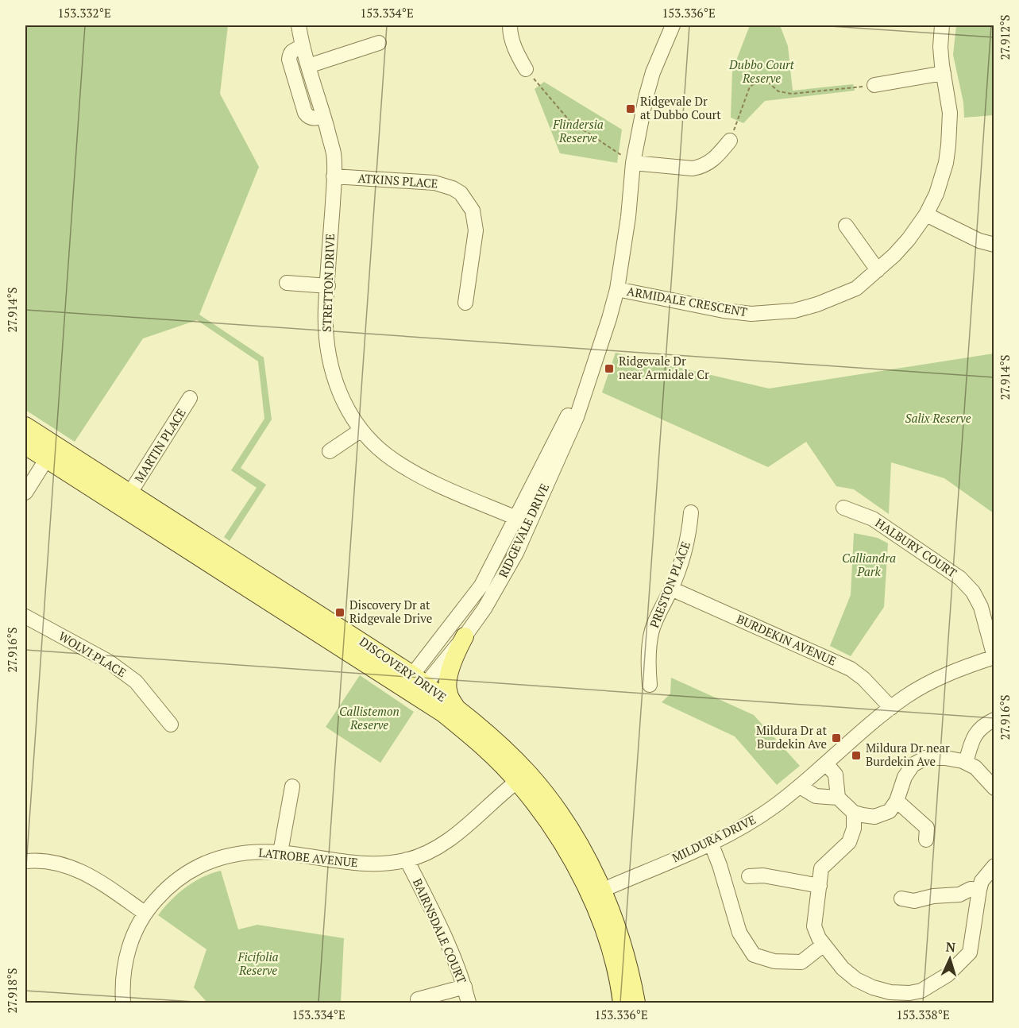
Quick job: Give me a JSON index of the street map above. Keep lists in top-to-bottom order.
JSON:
{
  "streets": {
    "main road": ["DISCOVERY DRIVE"],
    "street": [
      "ATKINS PLACE",
      "STRETTON DRIVE",
      "ARMIDALE CRESCENT",
      "MARTIN PLACE",
      "RIDGEVALE DRIVE",
      "HALBURY COURT",
      "PRESTON PLACE",
      "BURDEKIN AVENUE",
      "WOLVI PLACE",
      "MILDURA DRIVE",
      "LATROBE AVENUE",
      "BAIRNSDALE COURT"
    ]
  },
  "crossings": [
    ["ATKINS PLACE", "STRETTON DRIVE"],
    ["STRETTON DRIVE", "RIDGEVALE DRIVE"],
    ["ARMIDALE CRESCENT", "RIDGEVALE DRIVE"],
    ["MARTIN PLACE", "DISCOVERY DRIVE"],
    ["RIDGEVALE DRIVE", "DISCOVERY DRIVE"],
    ["HALBURY COURT", "MILDURA DRIVE"],
    ["PRESTON PLACE", "BURDEKIN AVENUE"],
    ["BURDEKIN AVENUE", "MILDURA DRIVE"],
    ["DISCOVERY DRIVE", "MILDURA DRIVE"],
    ["DISCOVERY DRIVE", "LATROBE AVENUE"],
    ["LATROBE AVENUE", "BAIRNSDALE COURT"]
  ],
  "parks": [
    "Dubbo Court Reserve",
    "Flindersia Reserve",
    "Salix Reserve",
    "Calliandra Park",
    "Callistemon Reserve",
    "Ficifolia Reserve"
  ],
  "places": {
    "transit": [
      "Ridgevale Dr at Dubbo Court",
      "Ridgevale Dr near Armidale Cr",
      "Discovery Dr at Ridgevale Drive",
      "Mildura Dr at Burdekin Ave",
      "Mildura Dr near Burdekin Ave"
    ]
  },
  "north": "top",
  "coordinates": [
    "153.332°E",
    "153.334°E",
    "153.336°E",
    "27.912°S",
    "27.914°S",
    "27.916°S",
    "27.918°S",
    "153.338°E"
  ]
}
